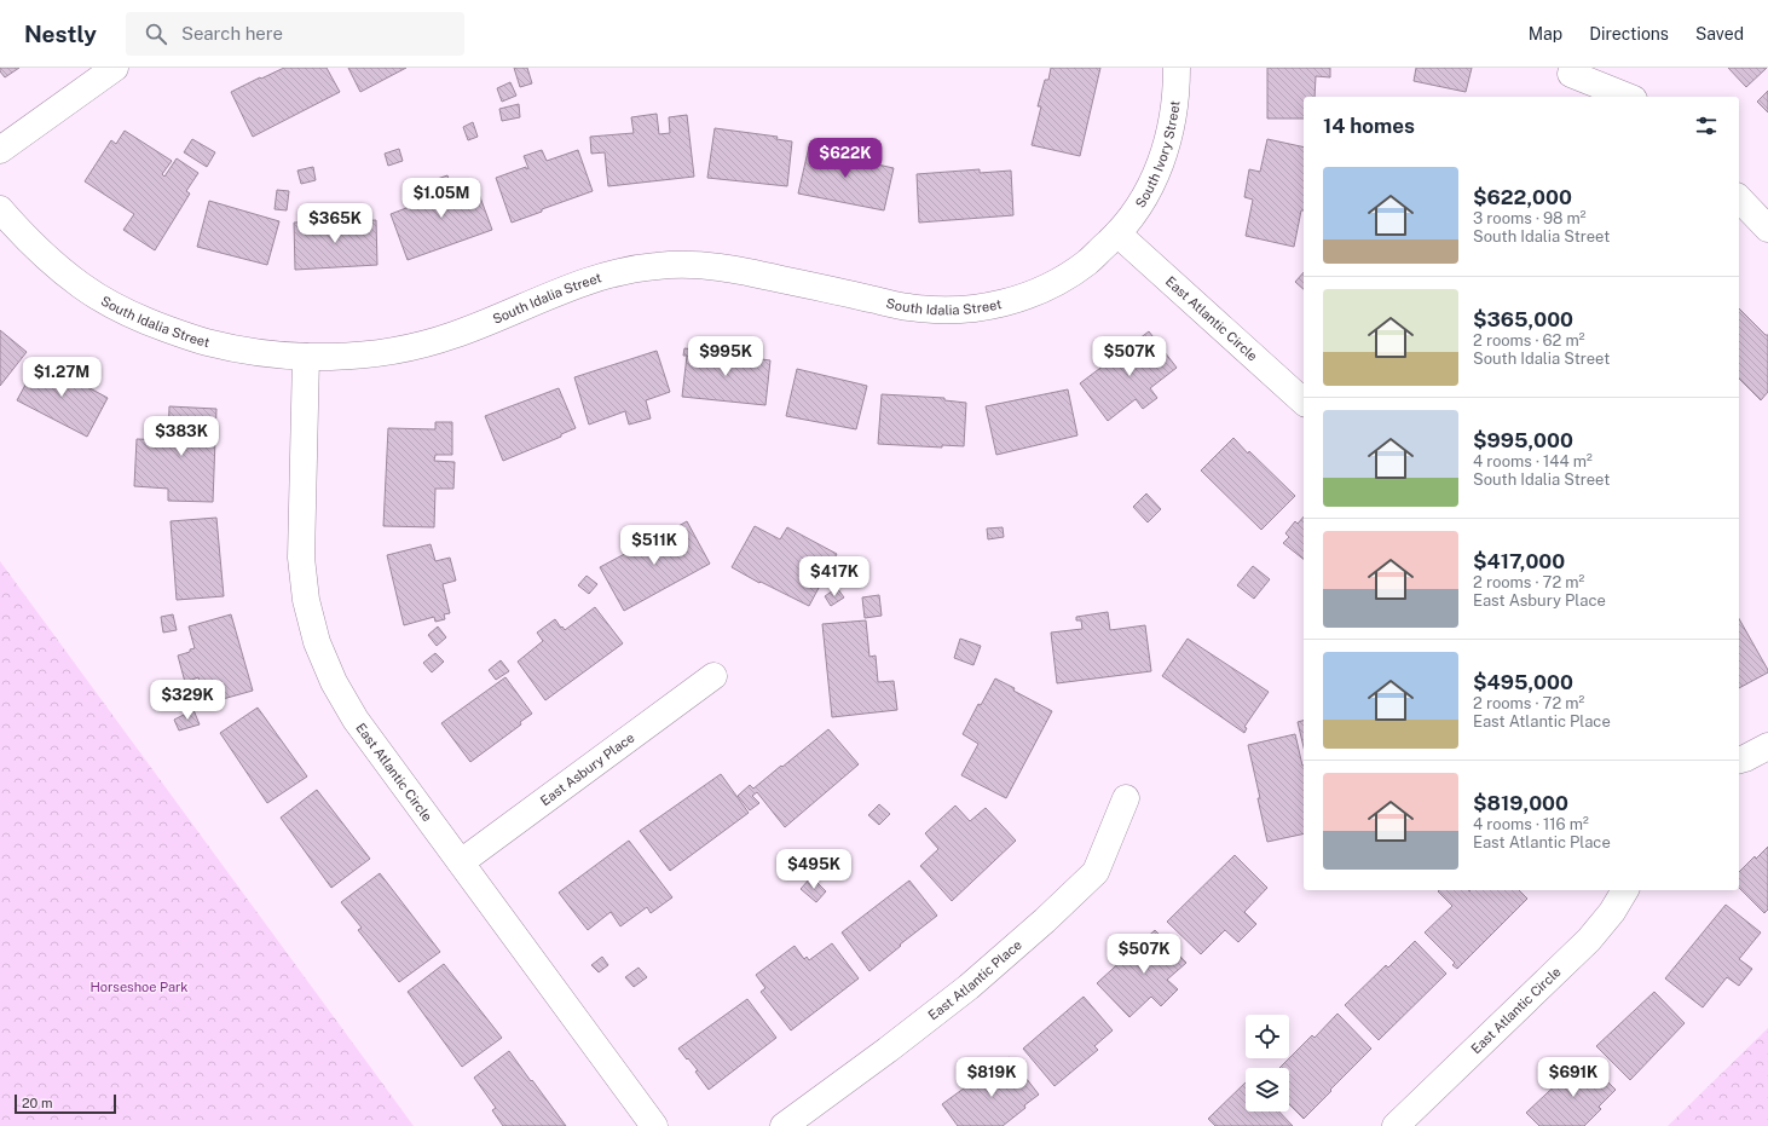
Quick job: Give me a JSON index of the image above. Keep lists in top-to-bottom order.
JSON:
{
  "streets": {
    "street": [
      "South Ivory Street",
      "South Idalia Street",
      "East Atlantic Circle",
      "East Asbury Place",
      "East Atlantic Place"
    ]
  },
  "crossings": [
    ["South Ivory Street", "South Idalia Street"],
    ["South Ivory Street", "East Atlantic Circle"],
    ["South Idalia Street", "East Atlantic Circle"],
    ["East Atlantic Circle", "East Asbury Place"]
  ],
  "parks": ["Horseshoe Park"],
  "scale_bar": "20 m",
  "page": {
    "header": "Nestly",
    "search": "Search here",
    "nav": ["Map", "Directions", "Saved"],
    "heading": "14 homes",
    "price": [
      "$622K",
      "$1.05M",
      "$365K",
      "$995K",
      "$507K",
      "$1.27M",
      "$383K",
      "$511K",
      "$417K",
      "$329K",
      "$495K",
      "$507K",
      "$819K",
      "$691K"
    ],
    "list": [
      {
        "name": "$622,000",
        "note": "3 rooms · 98 m² · South Idalia Street"
      },
      {
        "name": "$365,000",
        "note": "2 rooms · 62 m² · South Idalia Street"
      },
      {
        "name": "$995,000",
        "note": "4 rooms · 144 m² · South Idalia Street"
      },
      {
        "name": "$417,000",
        "note": "2 rooms · 72 m² · East Asbury Place"
      },
      {
        "name": "$495,000",
        "note": "2 rooms · 72 m² · East Atlantic Place"
      },
      {
        "name": "$819,000",
        "note": "4 rooms · 116 m² · East Atlantic Place"
      }
    ],
    "scale": "20 m"
  }
}
